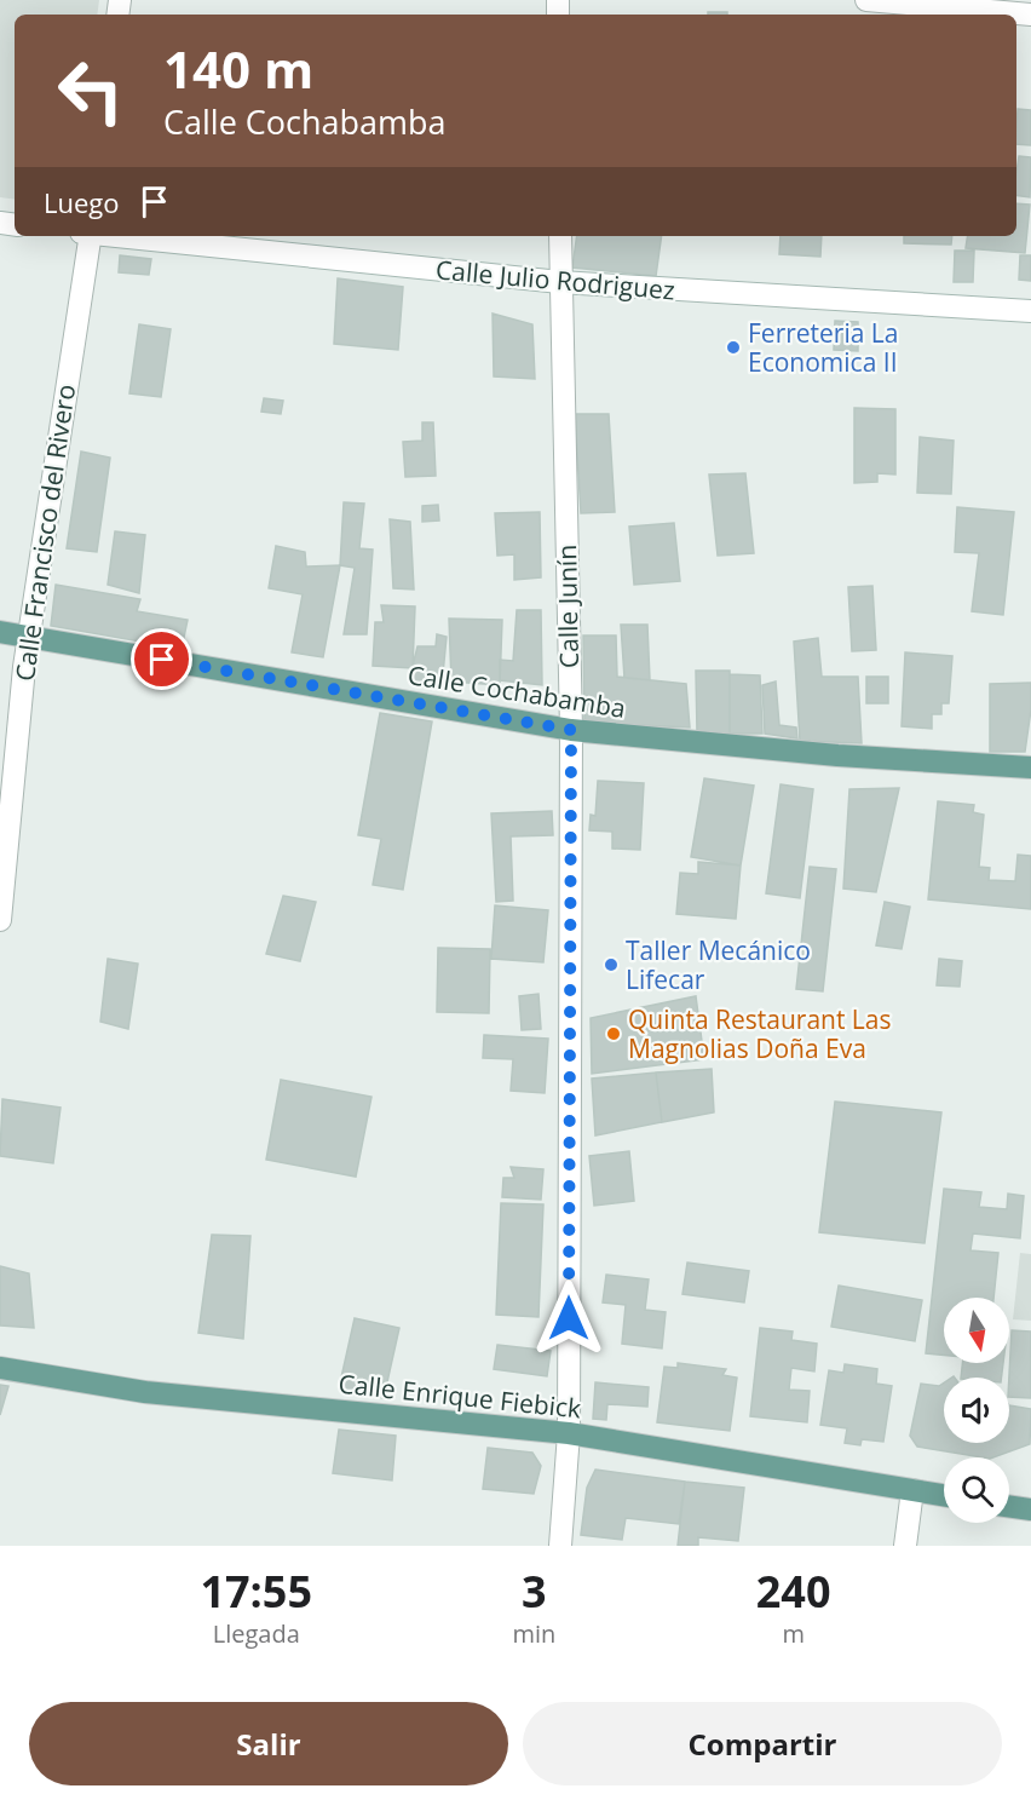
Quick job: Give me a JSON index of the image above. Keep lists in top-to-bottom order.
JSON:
{
  "streets": {
    "main road": ["Calle Cochabamba", "Calle Enrique Fiebick"],
    "street": ["Calle Julio Rodriguez", "Calle Francisco del Rivero", "Calle Junín"]
  },
  "crossings": [
    ["Calle Julio Rodriguez", "Calle Junín"],
    ["Calle Francisco del Rivero", "Calle Cochabamba"],
    ["Calle Junín", "Calle Cochabamba"],
    ["Calle Junín", "Calle Enrique Fiebick"]
  ],
  "places": ["Ferreteria La Economica II", "Taller Mecánico Lifecar", "Quinta Restaurant Las Magnolias Doña Eva"],
  "north": "bottom",
  "page": {
    "turn": ["140 m", "Calle Cochabamba"],
    "then": "Luego",
    "eta": [
      "17:55",
      "Llegada",
      "3",
      "min",
      "240",
      "m"
    ],
    "buttons": ["Salir", "Compartir"]
  }
}
